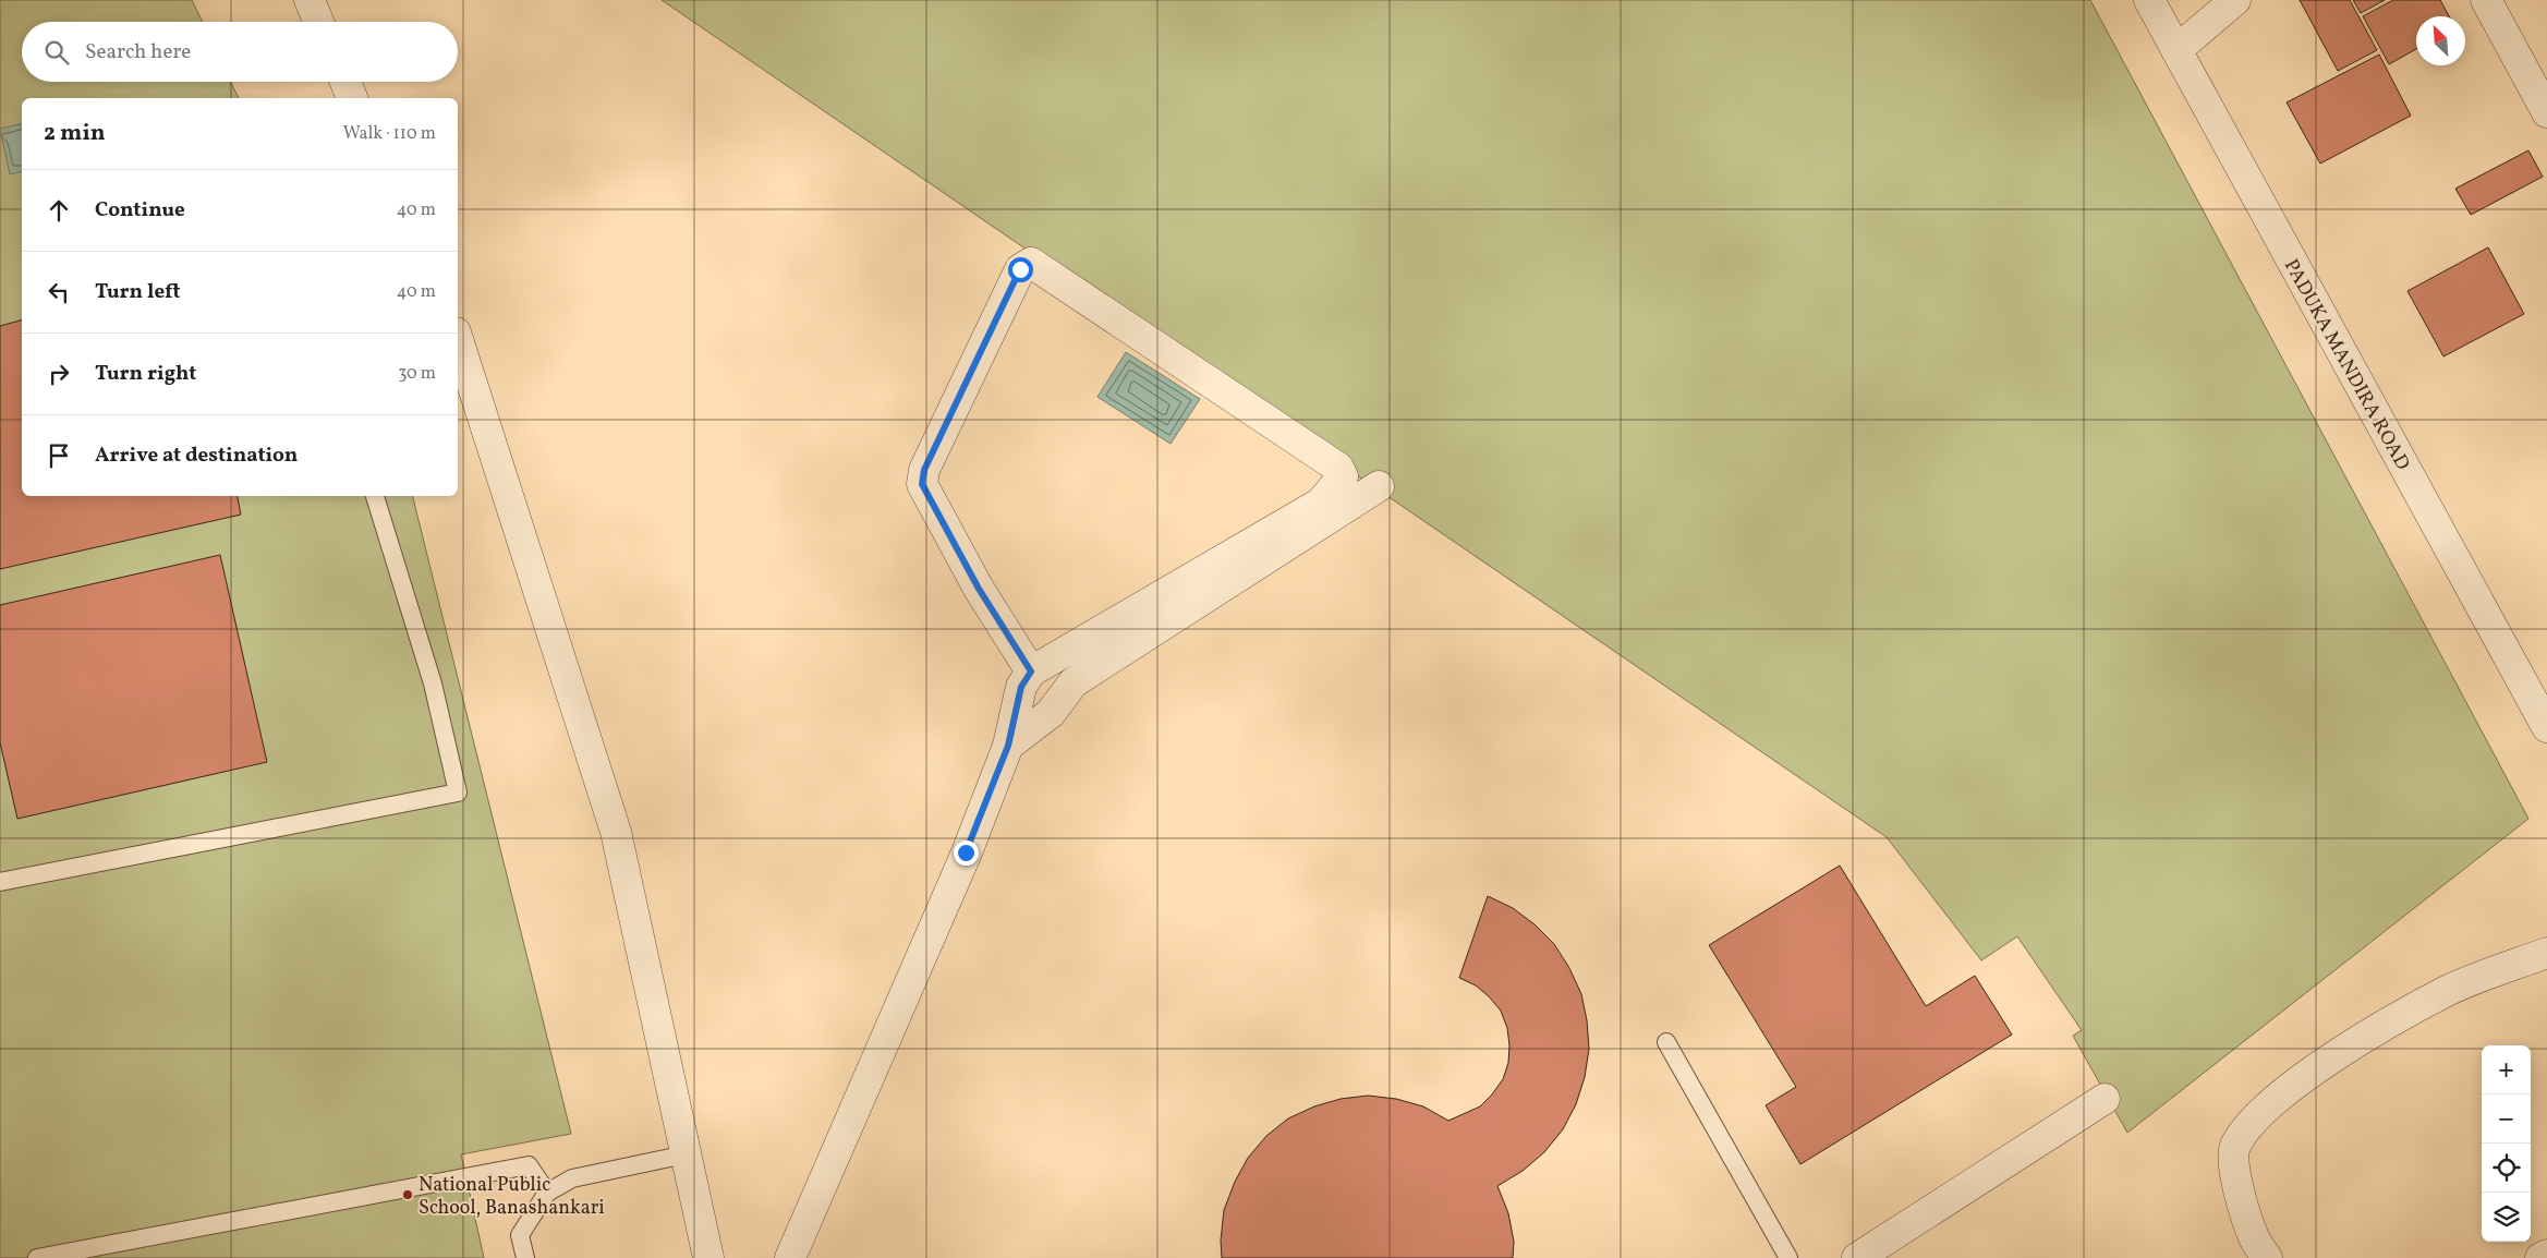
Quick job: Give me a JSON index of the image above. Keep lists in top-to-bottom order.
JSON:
{
  "streets": {
    "street": ["PADUKA MANDIRA ROAD"]
  },
  "places": ["National Public School, Banashankari"],
  "north": "top left",
  "page": {
    "search": "Search here",
    "heading": ["2 min", "Walk · 110 m"],
    "list": [
      ["Continue", "40 m"],
      ["Turn left", "40 m"],
      ["Turn right", "30 m"],
      "Arrive at destination"
    ],
    "map_buttons": ["+", "−"]
  }
}
